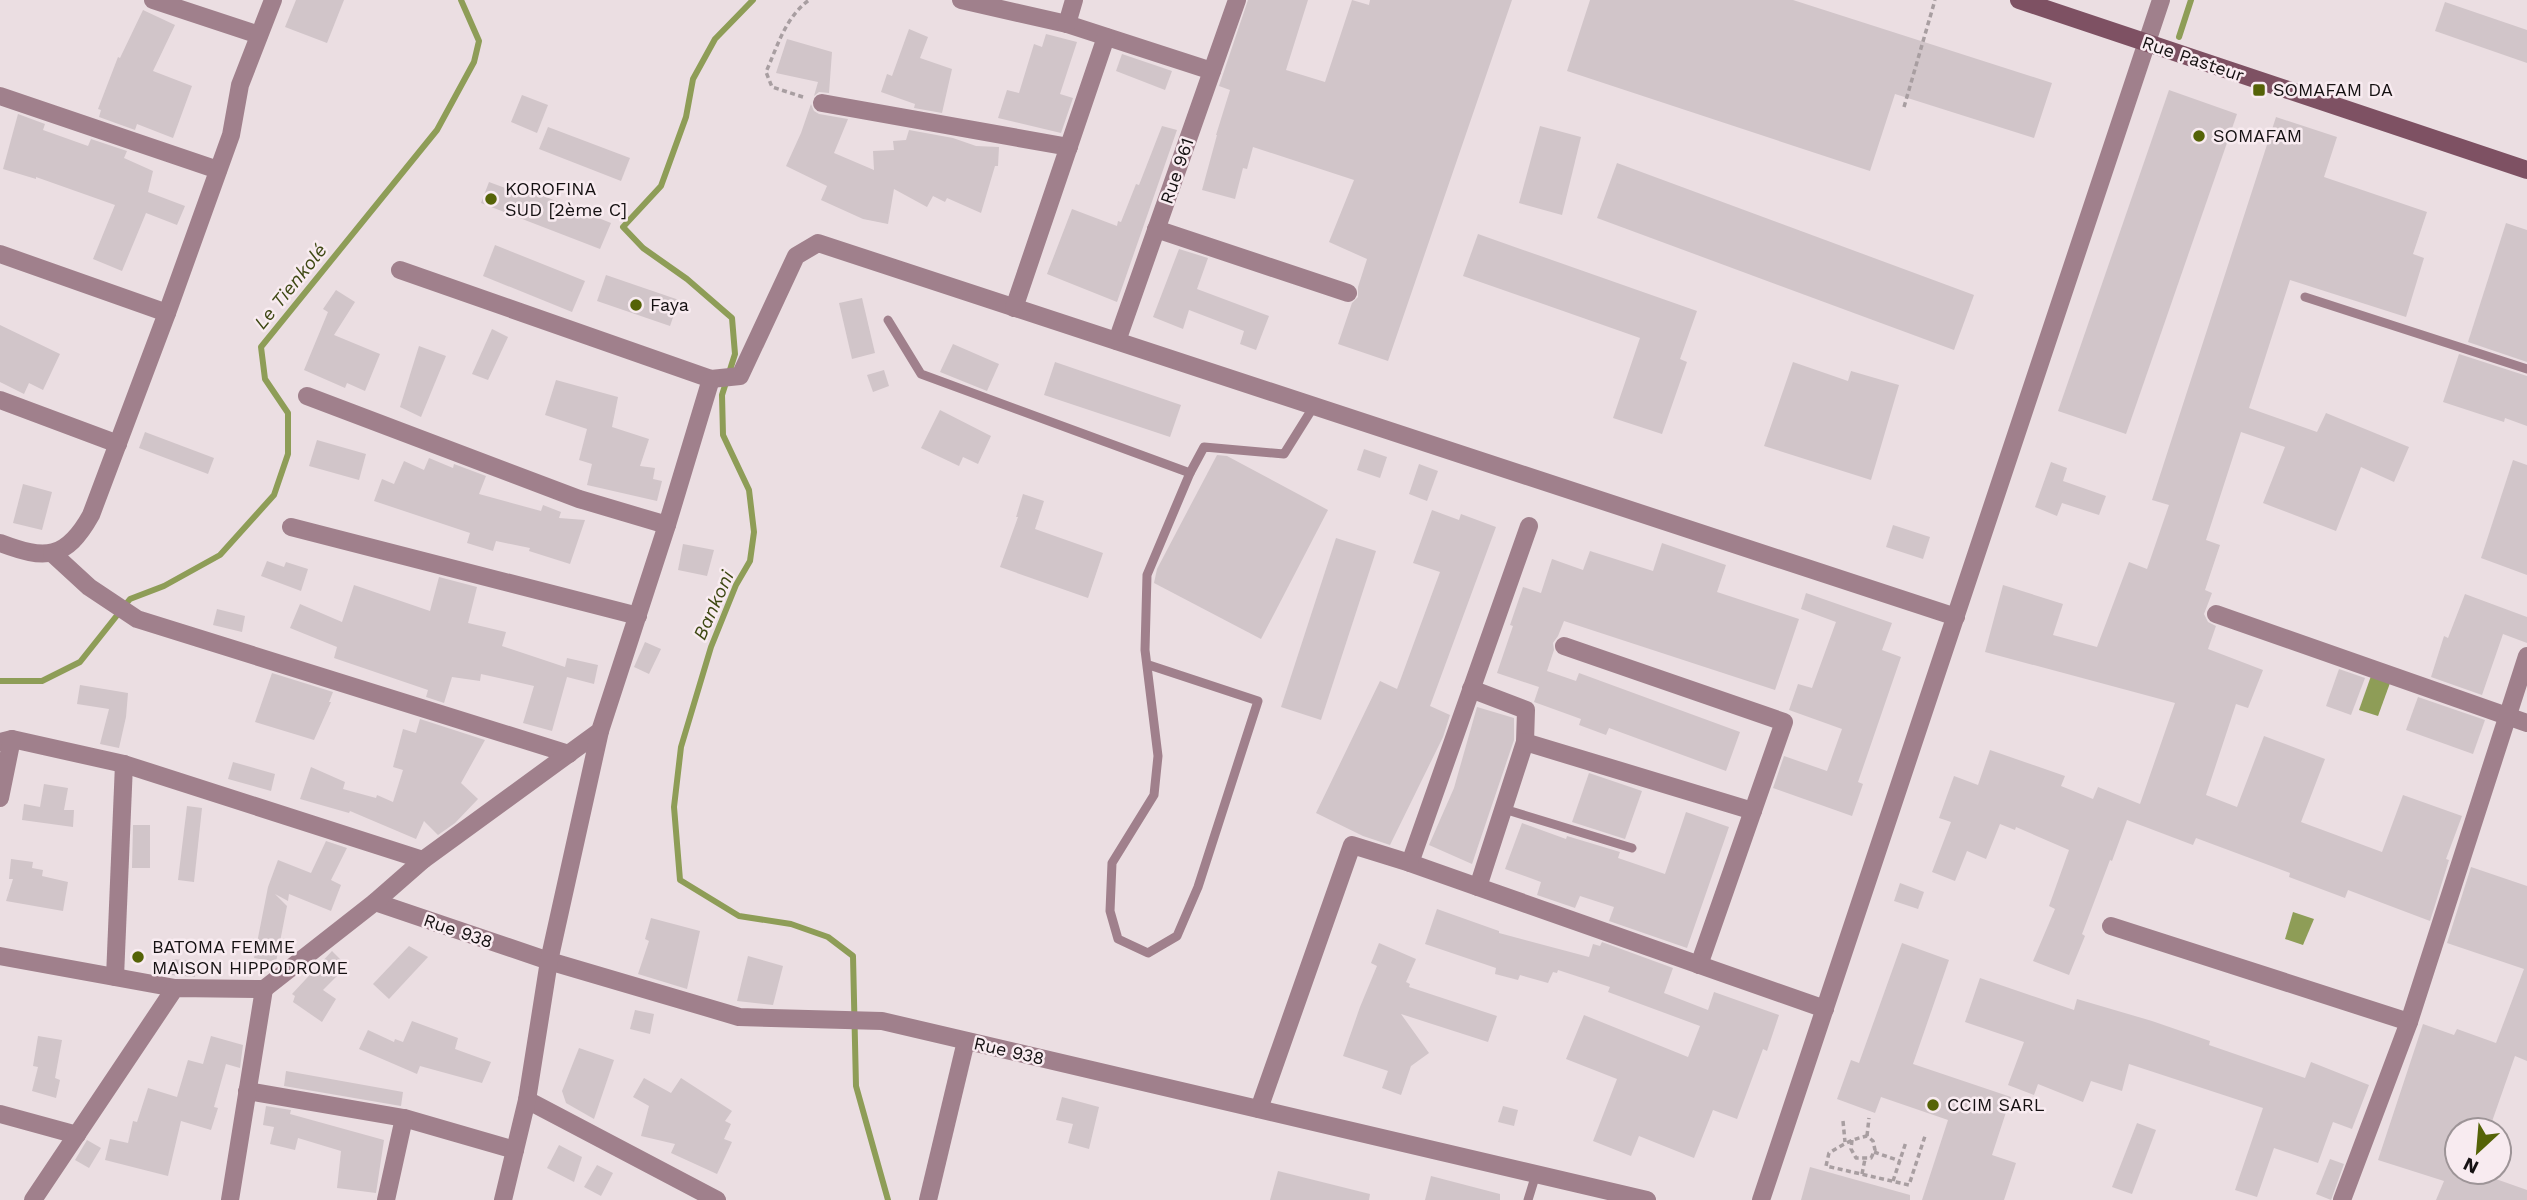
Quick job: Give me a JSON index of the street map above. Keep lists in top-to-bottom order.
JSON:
{
  "streets": {
    "main road": ["Rue Pasteur"],
    "street": ["Rue 961", "Rue 938"]
  },
  "water": ["Le Tienkolé", "Bankoni"],
  "places": {
    "transit": ["SOMAFAM DA"],
    "other": [
      "SOMAFAM",
      "KOROFINA SUD [2ème C]",
      "Faya",
      "BATOMA FEMME MAISON HIPPODROME",
      "CCIM SARL"
    ]
  },
  "north": "bottom left"
}
